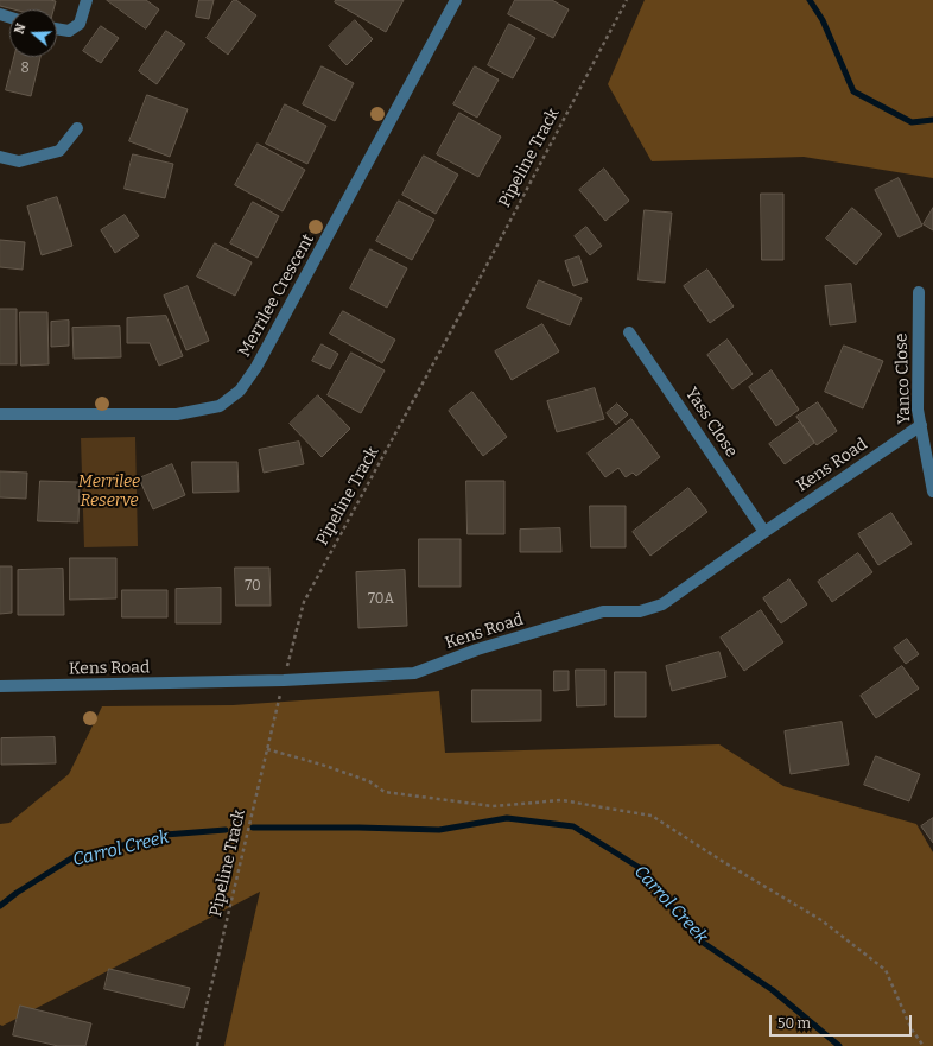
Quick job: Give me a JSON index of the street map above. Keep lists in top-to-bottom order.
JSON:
{
  "streets": {
    "street": [
      "Merrilee Crescent",
      "Yanco Close",
      "Yass Close",
      "Kens Road"
    ],
    "path": ["Pipeline Track"]
  },
  "crossings": [
    ["Pipeline Track", "Kens Road"],
    ["Yanco Close", "Kens Road"],
    ["Yass Close", "Kens Road"]
  ],
  "water": ["Carrol Creek"],
  "parks": ["Merrilee Reserve"],
  "house_numbers": ["8", "70", "70A"],
  "scale_bar": "50 m",
  "north": "left"
}
